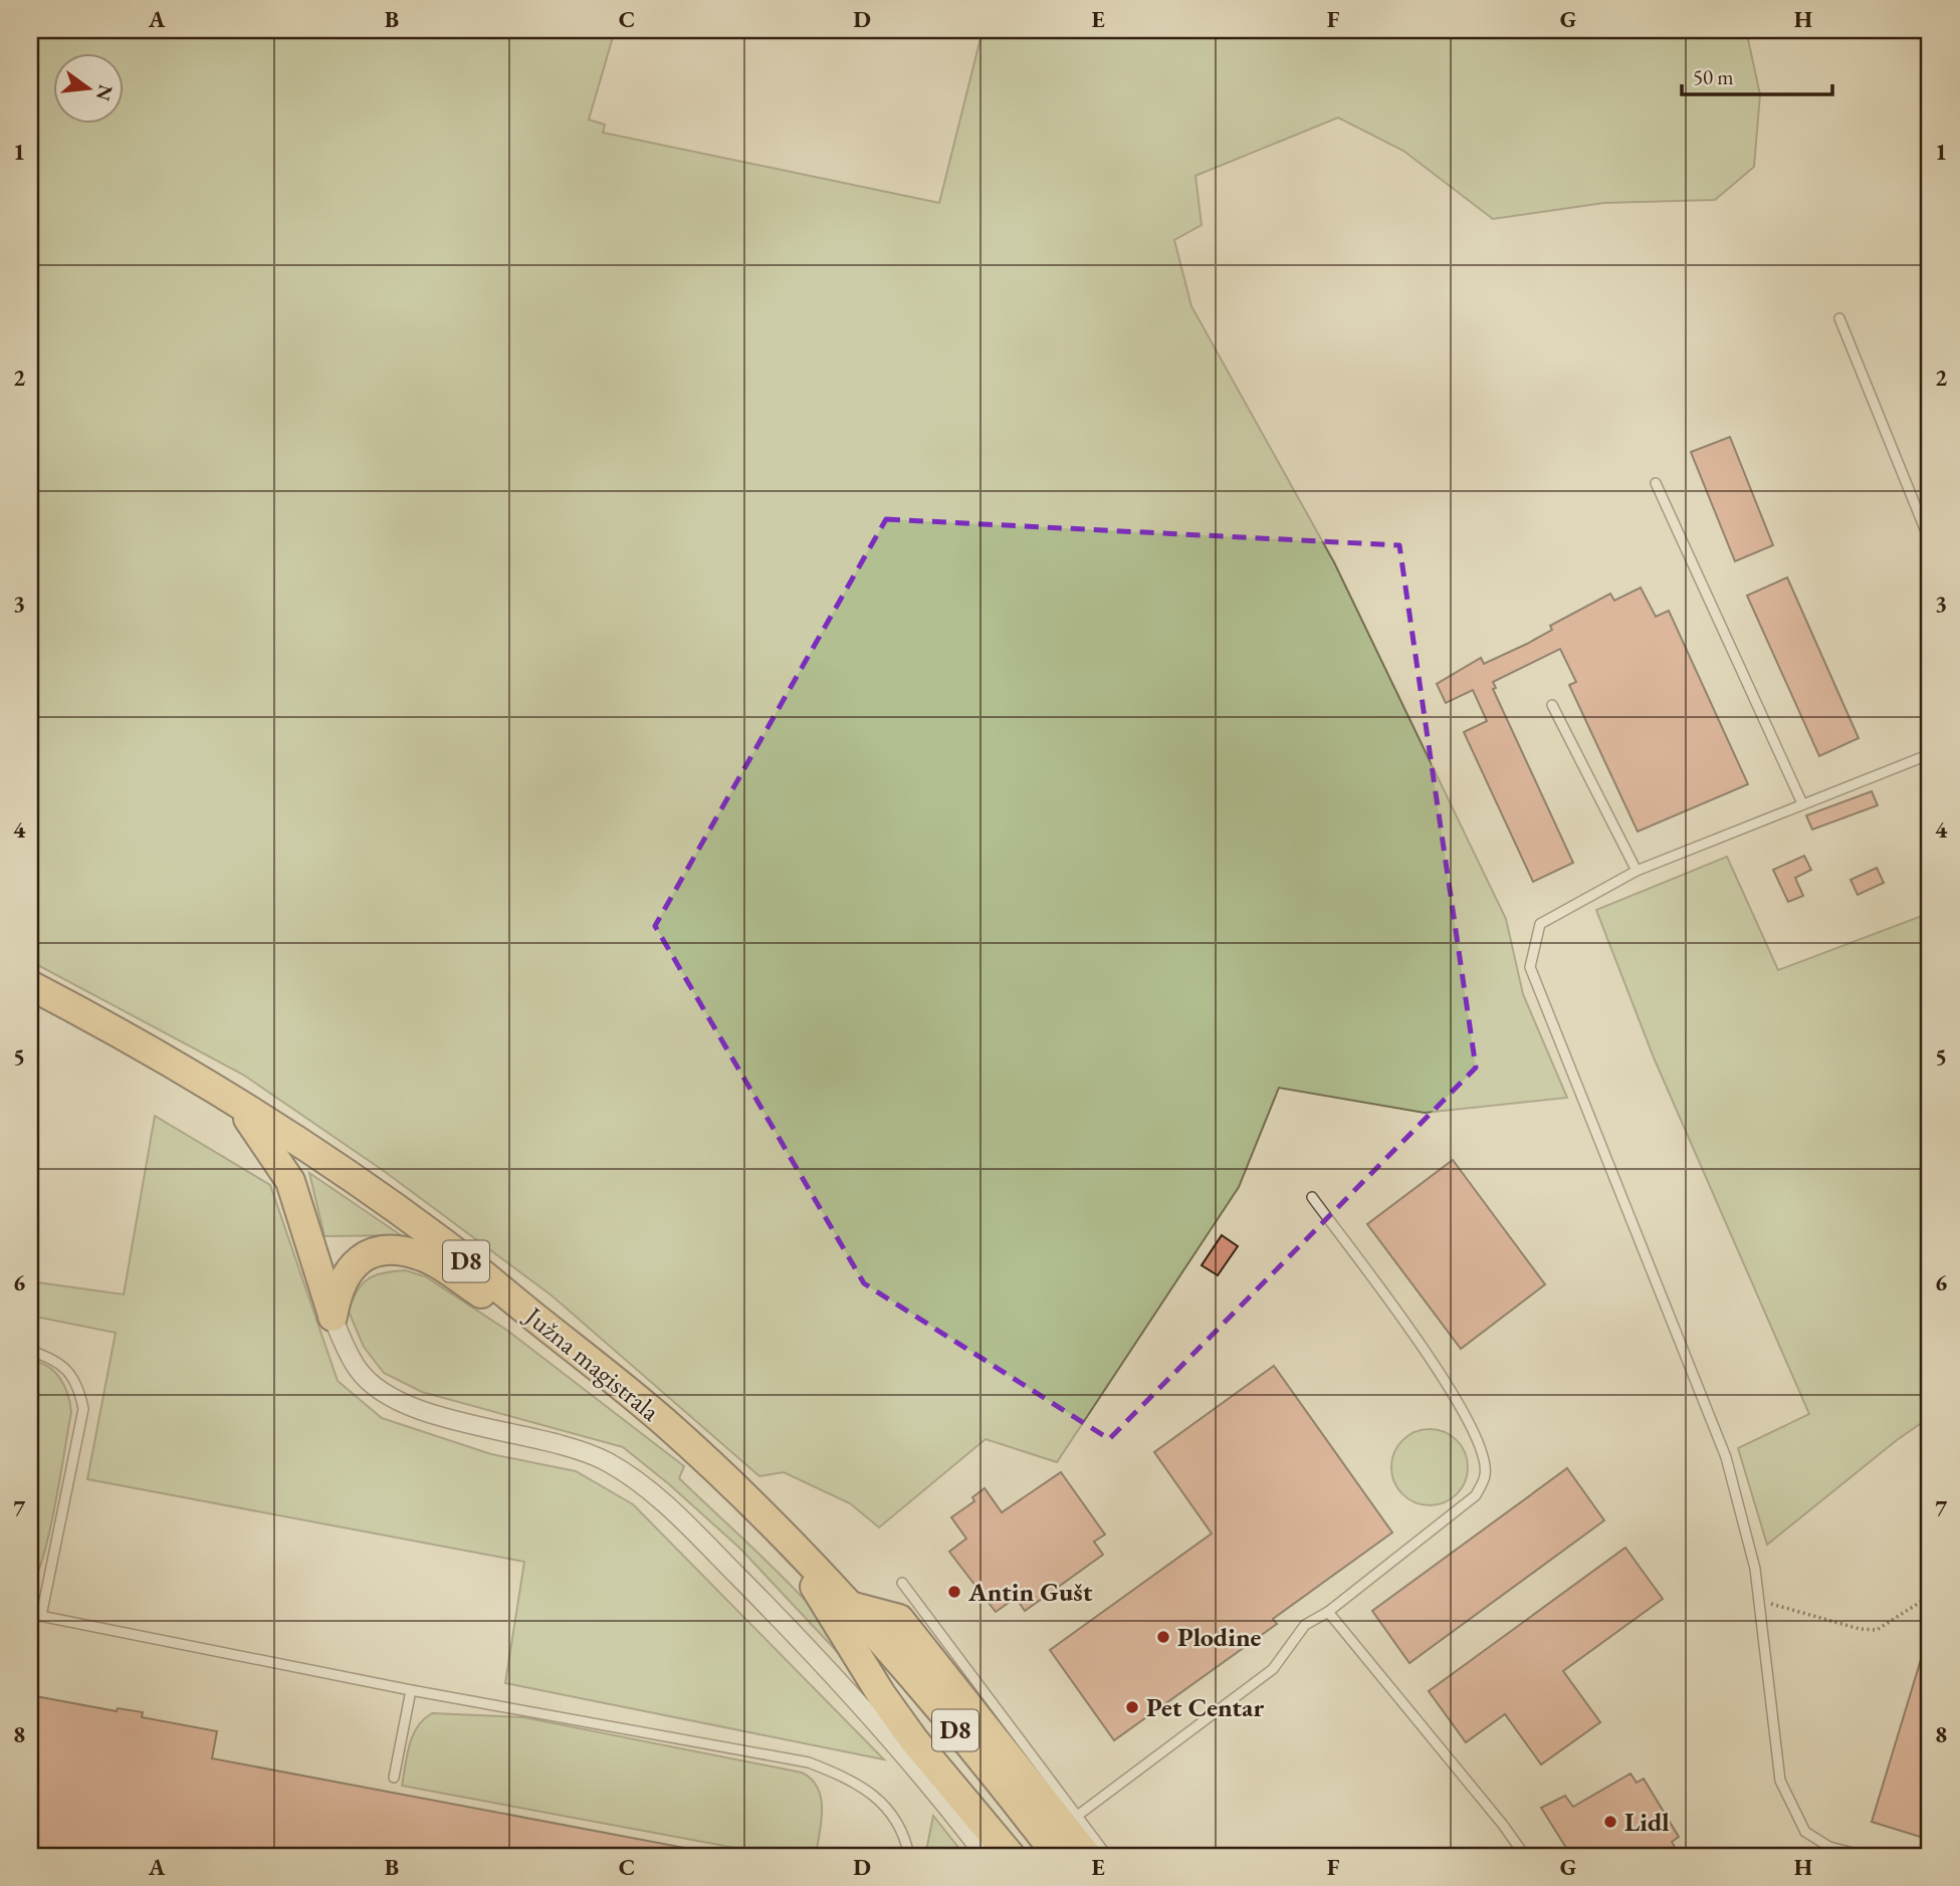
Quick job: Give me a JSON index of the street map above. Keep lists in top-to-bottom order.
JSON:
{
  "streets": {
    "main road": ["D8", "Južna magistrala"]
  },
  "places": [
    "Antin Gušt",
    "Plodine",
    "Pet Centar",
    "Lidl"
  ],
  "scale_bar": "50 m",
  "north": "right",
  "grid": {
    "columns": [
      "A",
      "B",
      "C",
      "D",
      "E",
      "F",
      "G",
      "H"
    ],
    "rows": [
      "1",
      "2",
      "3",
      "4",
      "5",
      "6",
      "7",
      "8"
    ]
  }
}
